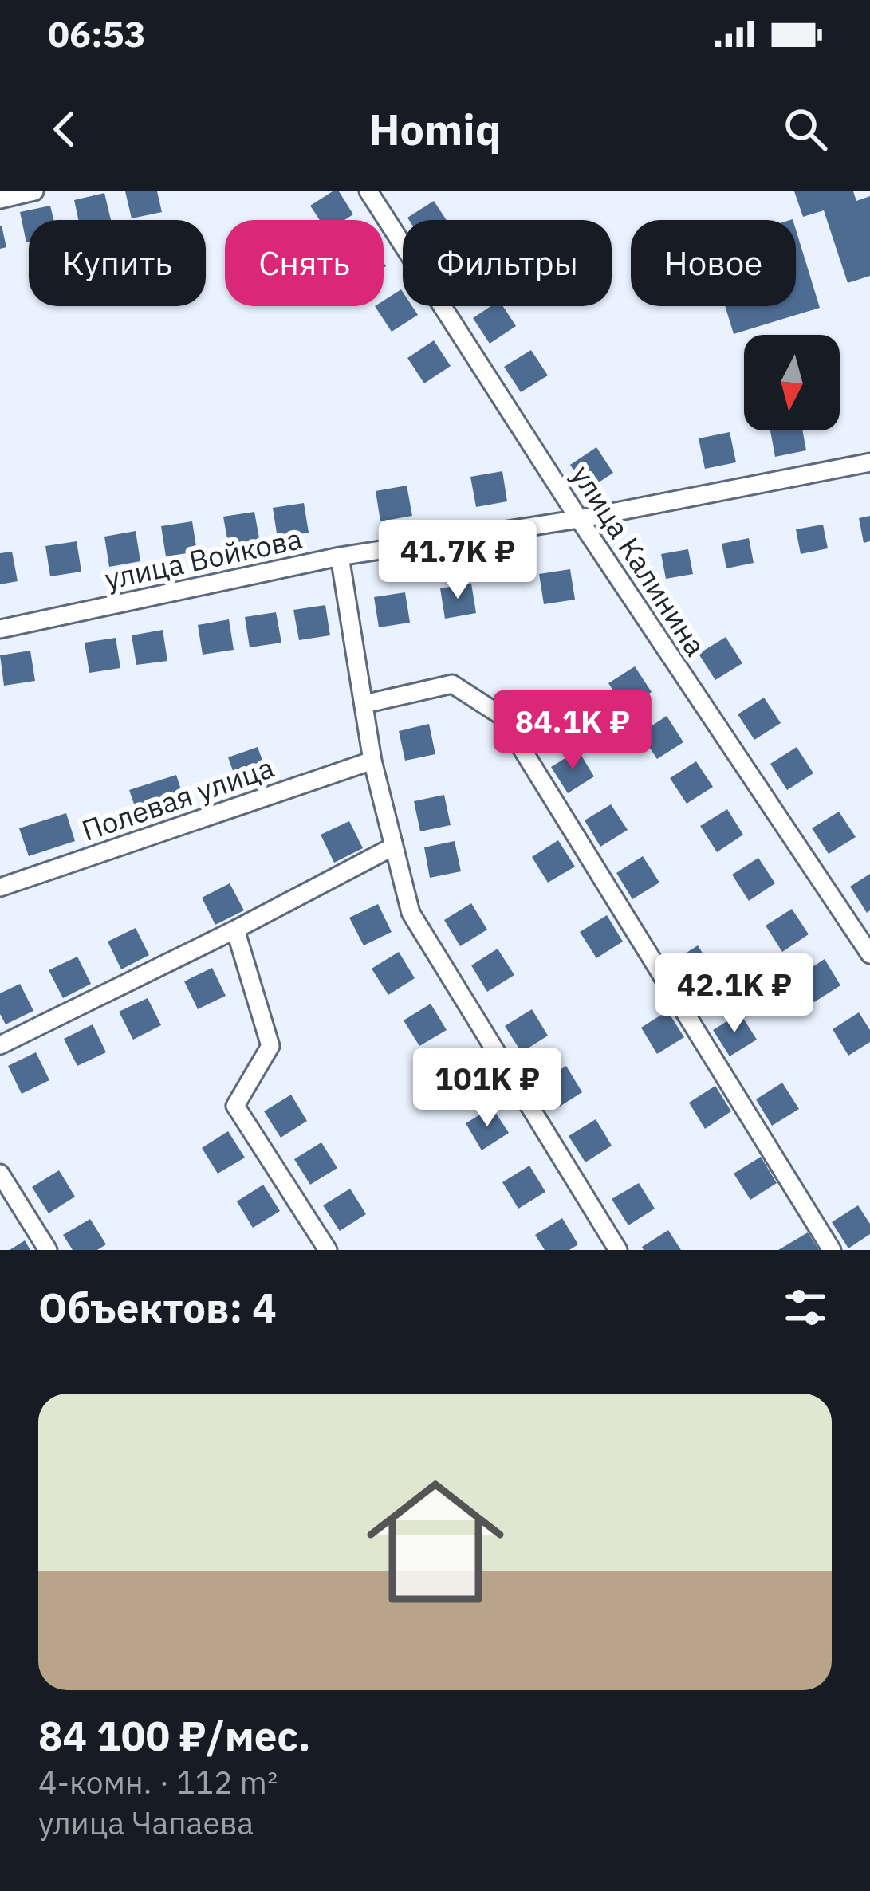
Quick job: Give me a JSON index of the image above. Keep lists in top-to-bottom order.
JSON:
{
  "streets": {
    "street": ["улица Войкова", "улица Калинина", "Полевая улица"]
  },
  "crossings": [
    ["улица Войкова", "улица Калинина"]
  ],
  "north": "bottom",
  "page": {
    "status": "06:53",
    "header": "Homiq",
    "chip": [
      "Купить",
      "Снять",
      "Фильтры",
      "Новое"
    ],
    "price": [
      "41.7K ₽",
      "84.1K ₽",
      "42.1K ₽",
      "101K ₽"
    ],
    "heading": "Объектов: 4",
    "list": [
      {
        "name": "84 100 ₽/мес.",
        "note": "4-комн. · 112 m² · улица Чапаева"
      }
    ]
  }
}
